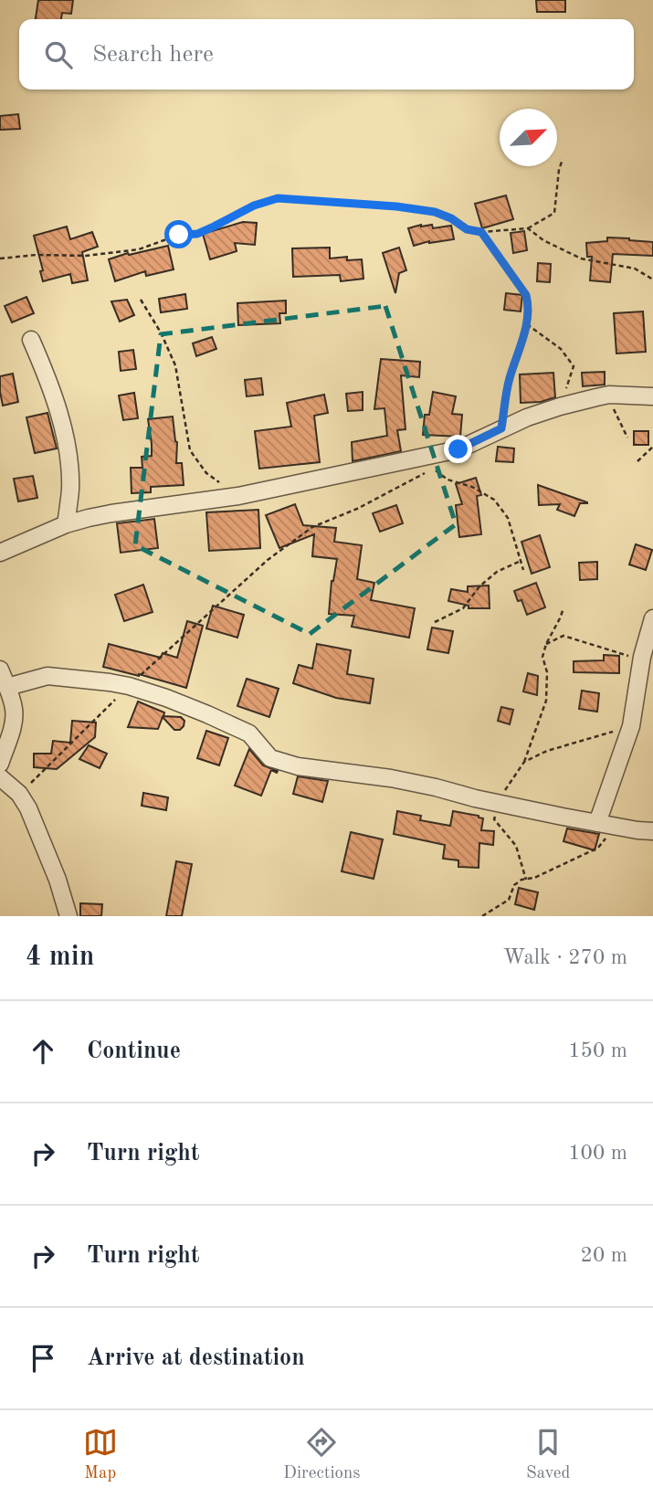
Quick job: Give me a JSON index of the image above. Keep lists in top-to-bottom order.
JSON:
{
  "north": "top right",
  "page": {
    "search": "Search here",
    "heading": ["4 min", "Walk · 270 m"],
    "list": [
      ["Continue", "150 m"],
      ["Turn right", "100 m"],
      ["Turn right", "20 m"],
      "Arrive at destination"
    ],
    "nav": ["Map", "Directions", "Saved"]
  }
}
